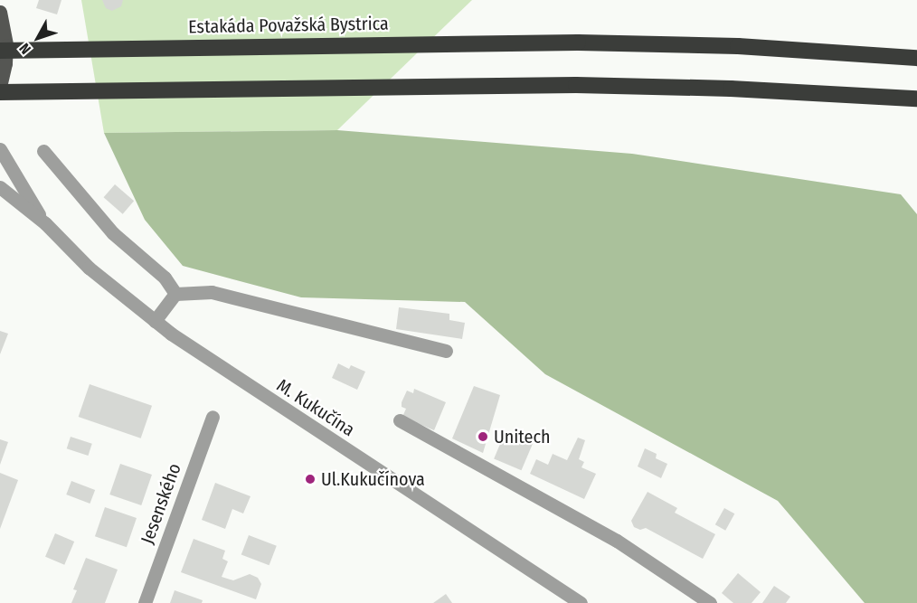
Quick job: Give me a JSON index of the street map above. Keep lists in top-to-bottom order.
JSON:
{
  "streets": {
    "highway": ["Estakáda Považská Bystrica"],
    "street": ["M. Kukučína", "Jesenského"]
  },
  "places": ["Unitech", "Ul.Kukučínova"],
  "north": "bottom left"
}
